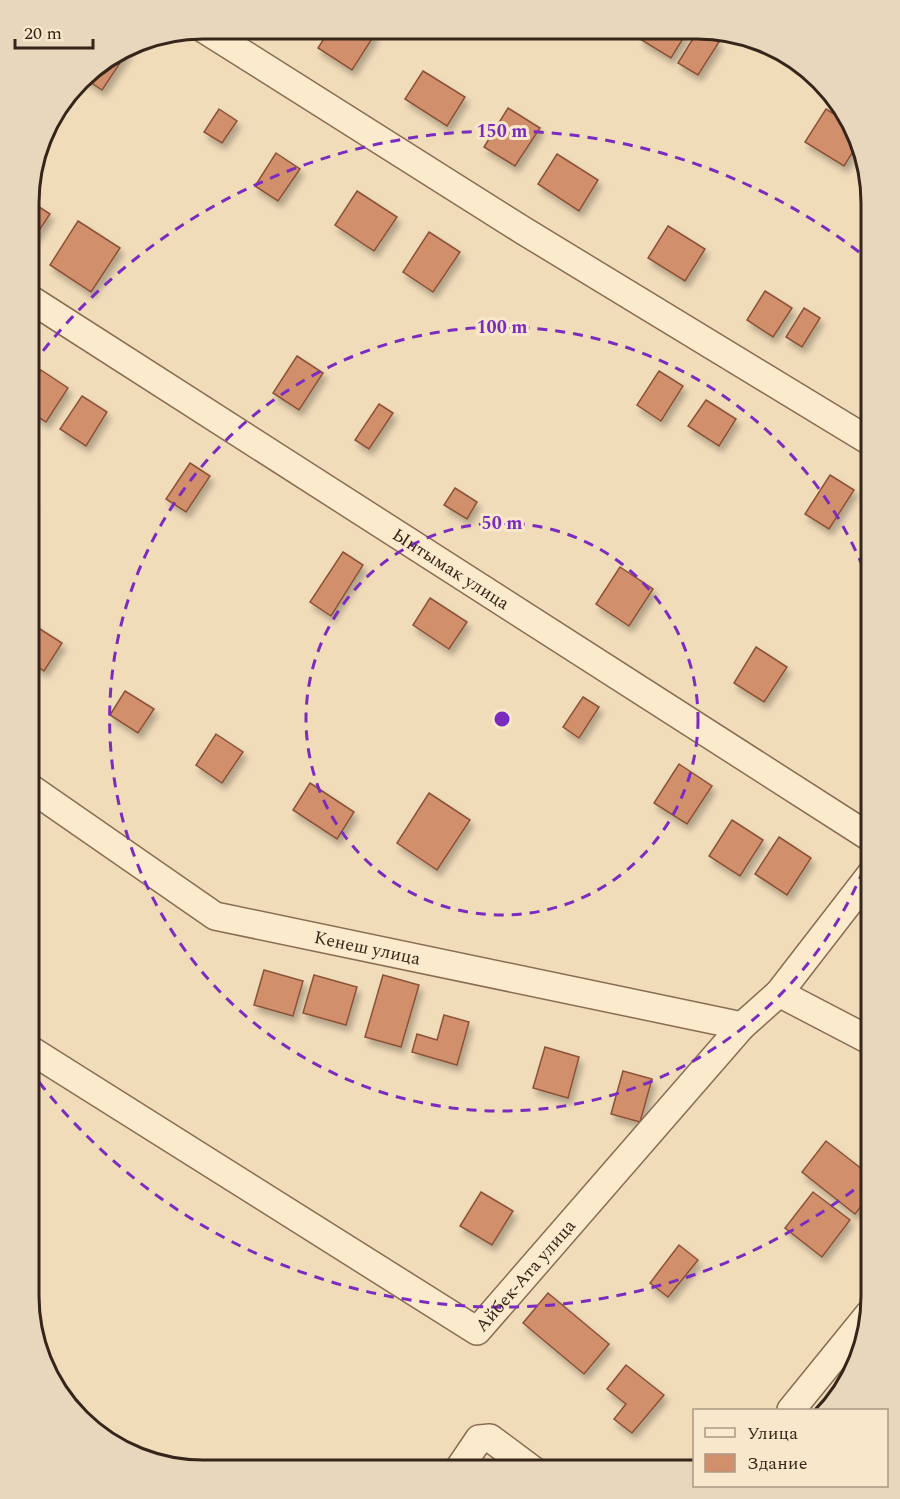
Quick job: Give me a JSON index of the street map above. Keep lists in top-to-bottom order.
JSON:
{
  "streets": {
    "street": ["Ынтымак улица", "Кенеш улица", "Айбек-Ата улица"]
  },
  "crossings": [
    ["Кенеш улица", "Айбек-Ата улица"]
  ],
  "legend": ["Улица", "Здание"],
  "scale_bar": "20 m",
  "rings": ["150 m", "100 m", "50 m"]
}
